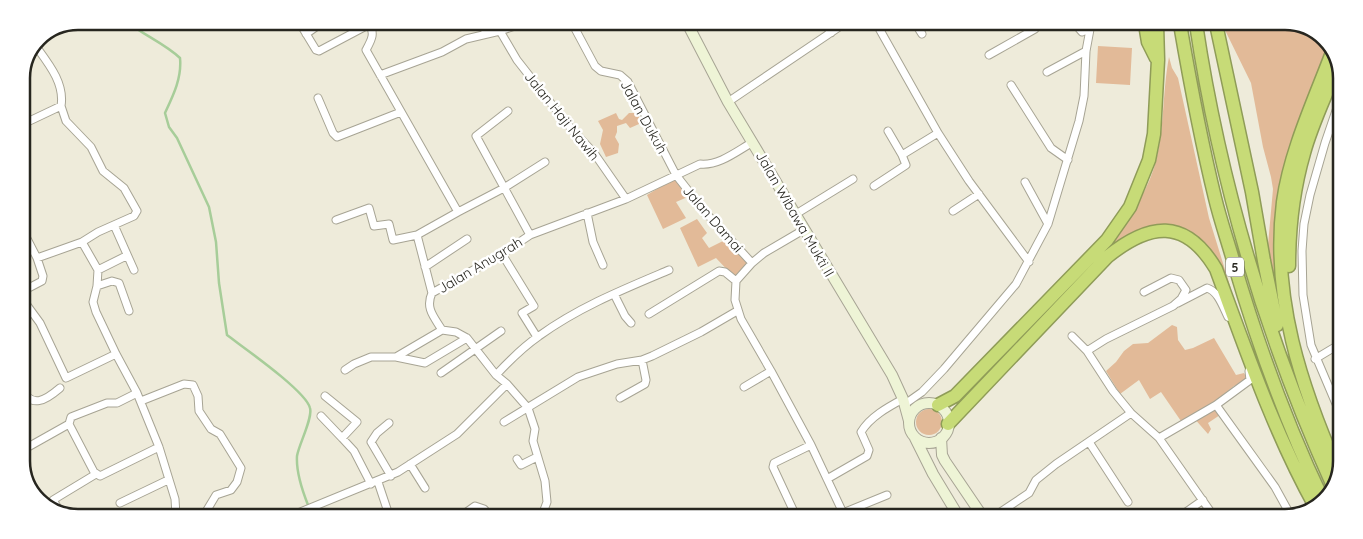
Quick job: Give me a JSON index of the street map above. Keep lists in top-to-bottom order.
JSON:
{
  "streets": {
    "highway": ["5"],
    "main road": ["Jalan Wibawa Mukti II"],
    "street": [
      "Jalan Haji Nawih",
      "Jalan Dukuh",
      "Jalan Damai",
      "Jalan Anugrah"
    ]
  },
  "crossings": [
    ["Jalan Haji Nawih", "Jalan Anugrah"],
    ["Jalan Dukuh", "Jalan Damai"],
    ["Jalan Dukuh", "Jalan Anugrah"],
    ["Jalan Wibawa Mukti II", "Jalan Anugrah"],
    ["Jalan Damai", "Jalan Anugrah"]
  ]
}
